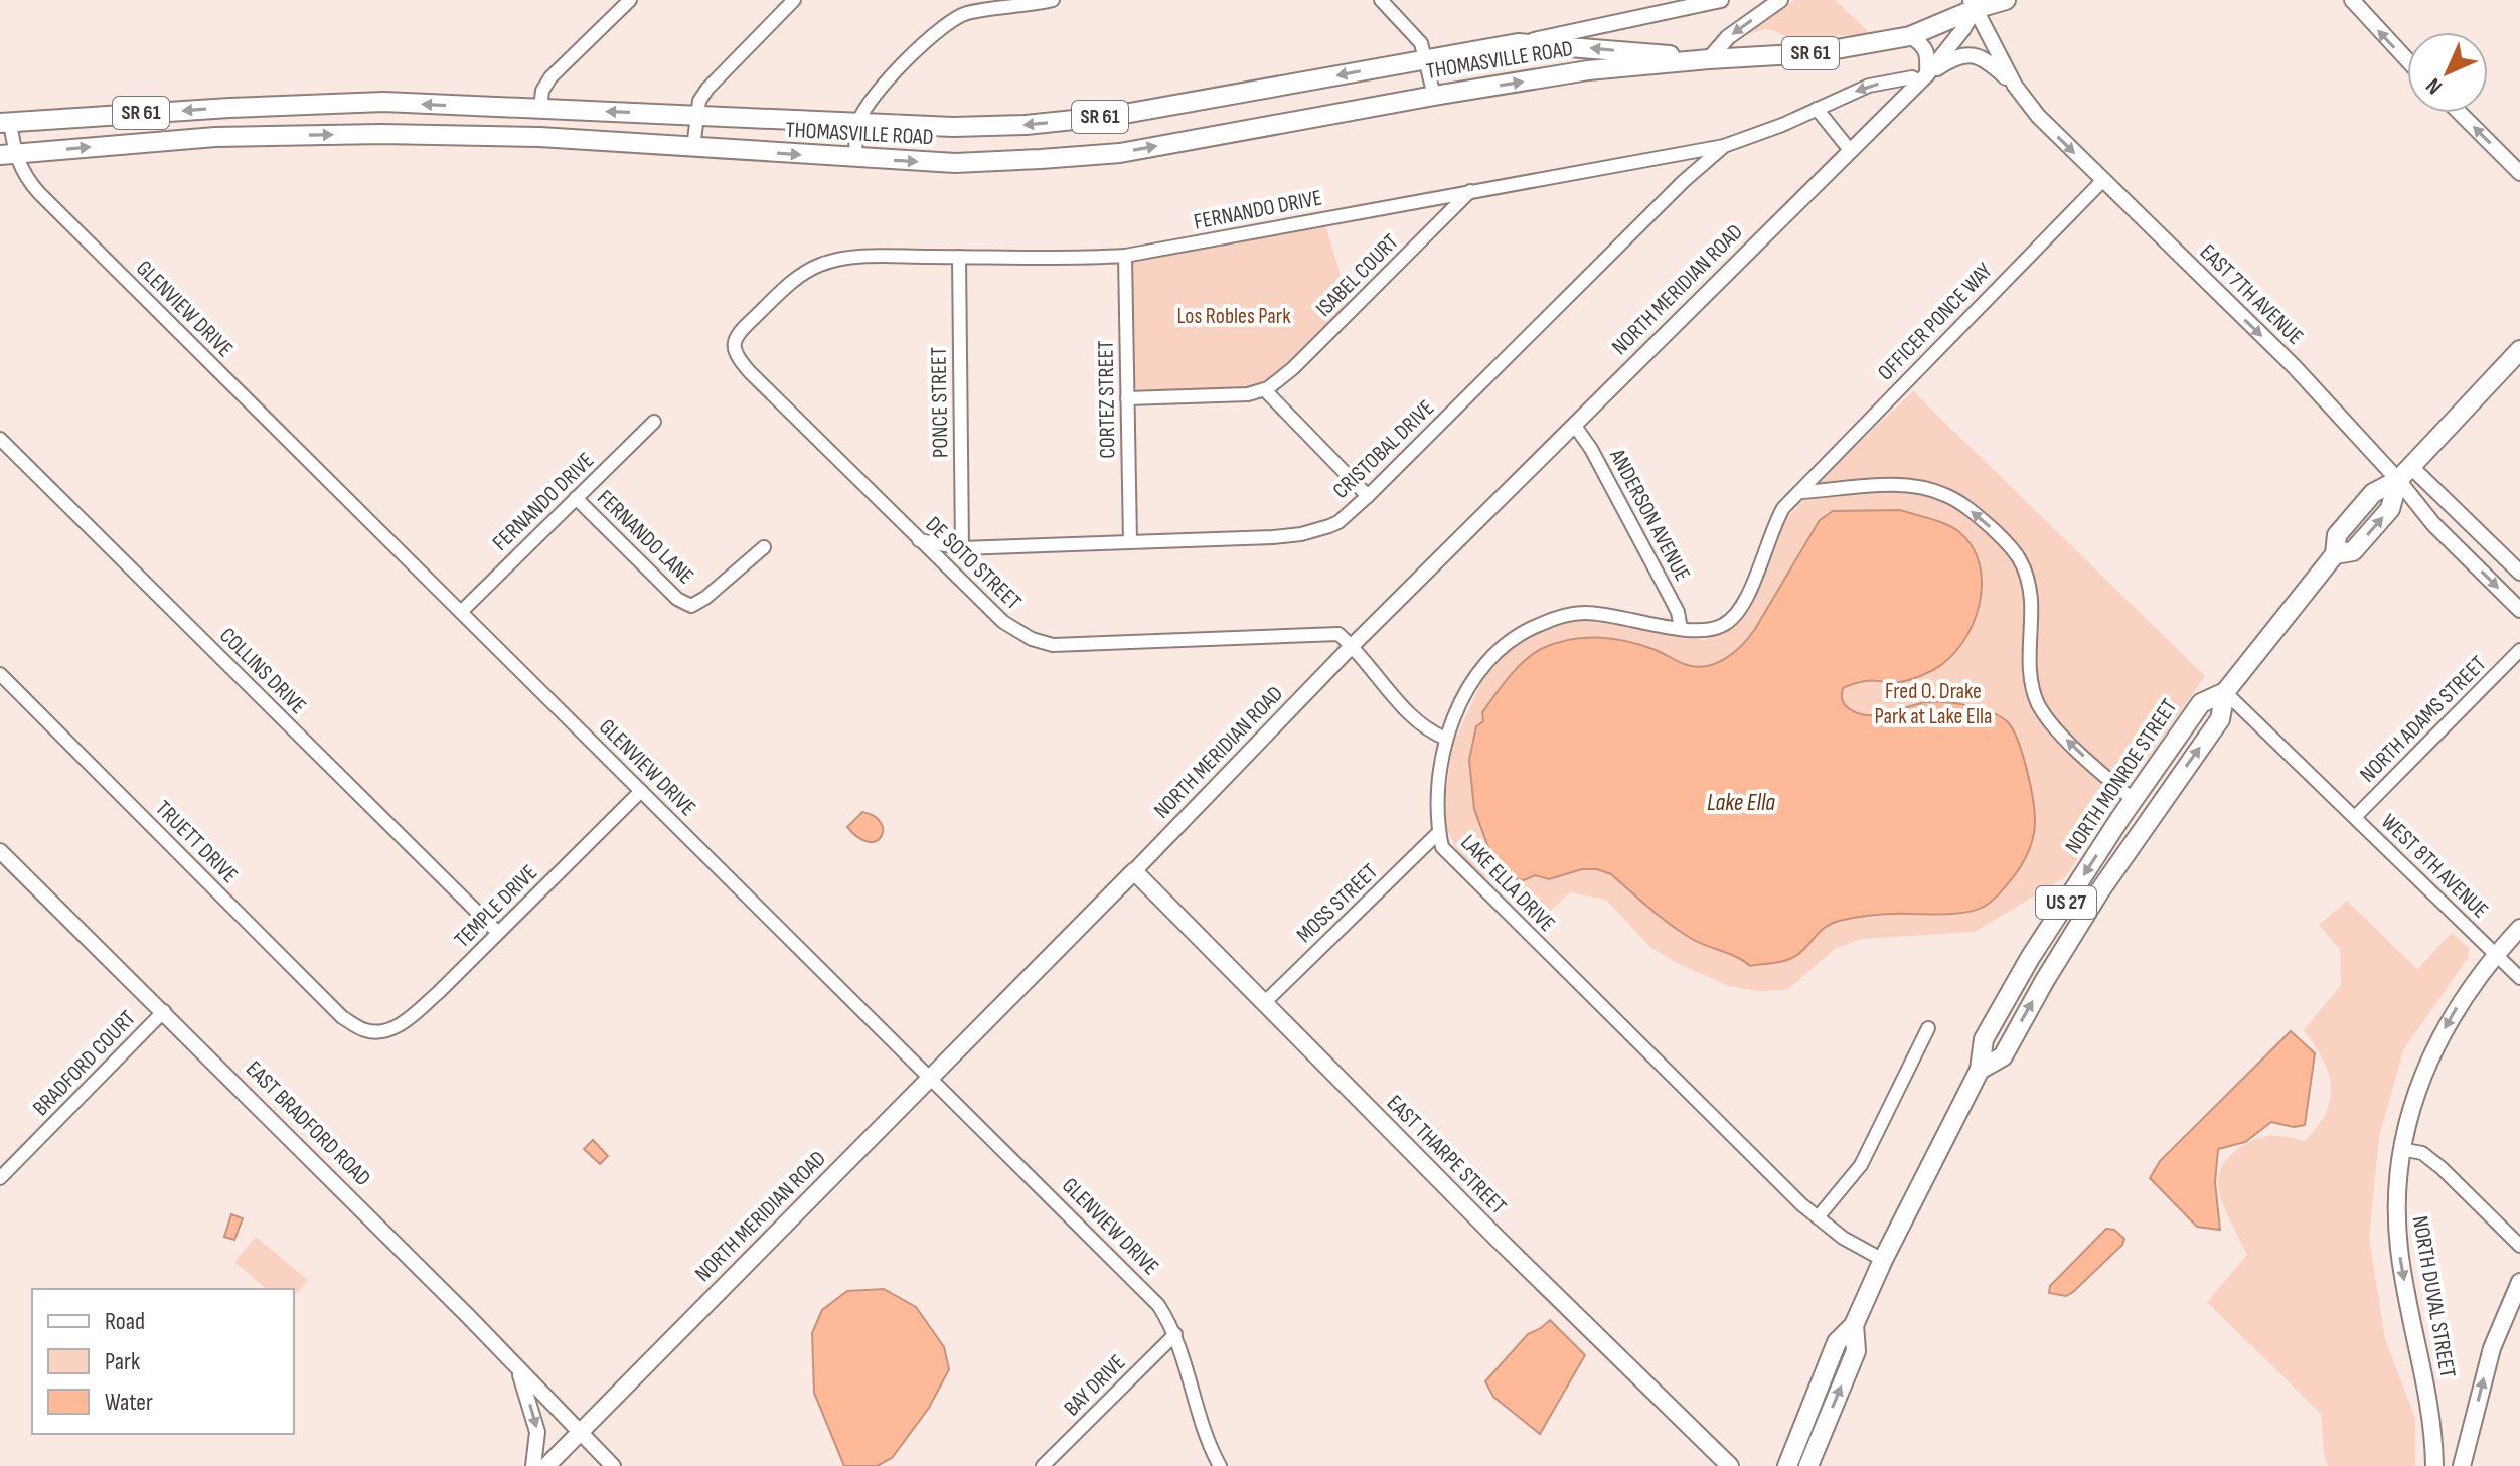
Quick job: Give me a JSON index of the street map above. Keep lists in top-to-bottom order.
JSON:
{
  "streets": {
    "main road": [
      "SR 61",
      "THOMASVILLE ROAD",
      "NORTH MERIDIAN ROAD",
      "NORTH MONROE STREET",
      "US 27",
      "EAST THARPE STREET",
      "NORTH DUVAL STREET"
    ],
    "street": [
      "FERNANDO DRIVE",
      "ISABEL COURT",
      "EAST 7TH AVENUE",
      "GLENVIEW DRIVE",
      "OFFICER PONCE WAY",
      "CORTEZ STREET",
      "PONCE STREET",
      "CRISTOBAL DRIVE",
      "ANDERSON AVENUE",
      "FERNANDO LANE",
      "DE SOTO STREET",
      "COLLINS DRIVE",
      "NORTH ADAMS STREET",
      "TRUETT DRIVE",
      "WEST 8TH AVENUE",
      "LAKE ELLA DRIVE",
      "MOSS STREET",
      "TEMPLE DRIVE",
      "BRADFORD COURT",
      "EAST BRADFORD ROAD",
      "BAY DRIVE"
    ]
  },
  "crossings": [
    ["THOMASVILLE ROAD", "NORTH MERIDIAN ROAD"],
    ["THOMASVILLE ROAD", "EAST 7TH AVENUE"],
    ["THOMASVILLE ROAD", "GLENVIEW DRIVE"],
    ["FERNANDO DRIVE", "ISABEL COURT"],
    ["FERNANDO DRIVE", "NORTH MERIDIAN ROAD"],
    ["FERNANDO DRIVE", "GLENVIEW DRIVE"],
    ["FERNANDO DRIVE", "CORTEZ STREET"],
    ["FERNANDO DRIVE", "PONCE STREET"],
    ["FERNANDO DRIVE", "CRISTOBAL DRIVE"],
    ["FERNANDO DRIVE", "FERNANDO LANE"],
    ["FERNANDO DRIVE", "DE SOTO STREET"],
    ["NORTH MERIDIAN ROAD", "EAST 7TH AVENUE"],
    ["NORTH MERIDIAN ROAD", "GLENVIEW DRIVE"],
    ["NORTH MERIDIAN ROAD", "ANDERSON AVENUE"],
    ["NORTH MERIDIAN ROAD", "DE SOTO STREET"],
    ["NORTH MERIDIAN ROAD", "EAST BRADFORD ROAD"],
    ["NORTH MERIDIAN ROAD", "EAST THARPE STREET"],
    ["EAST 7TH AVENUE", "OFFICER PONCE WAY"],
    ["EAST 7TH AVENUE", "NORTH MONROE STREET"],
    ["GLENVIEW DRIVE", "TEMPLE DRIVE"],
    ["GLENVIEW DRIVE", "BAY DRIVE"],
    ["OFFICER PONCE WAY", "LAKE ELLA DRIVE"],
    ["CORTEZ STREET", "CRISTOBAL DRIVE"],
    ["PONCE STREET", "CRISTOBAL DRIVE"],
    ["CRISTOBAL DRIVE", "DE SOTO STREET"],
    ["ANDERSON AVENUE", "LAKE ELLA DRIVE"],
    ["COLLINS DRIVE", "TEMPLE DRIVE"],
    ["NORTH ADAMS STREET", "WEST 8TH AVENUE"],
    ["NORTH MONROE STREET", "WEST 8TH AVENUE"],
    ["NORTH MONROE STREET", "LAKE ELLA DRIVE"],
    ["TRUETT DRIVE", "TEMPLE DRIVE"],
    ["WEST 8TH AVENUE", "NORTH DUVAL STREET"],
    ["LAKE ELLA DRIVE", "MOSS STREET"],
    ["MOSS STREET", "EAST THARPE STREET"],
    ["BRADFORD COURT", "EAST BRADFORD ROAD"]
  ],
  "one_way": ["EAST 7TH AVENUE"],
  "water": ["Lake Ella"],
  "parks": ["Los Robles Park", "Fred O. Drake Park at Lake Ella"],
  "legend": ["Road", "Park", "Water"],
  "north": "bottom left"
}
